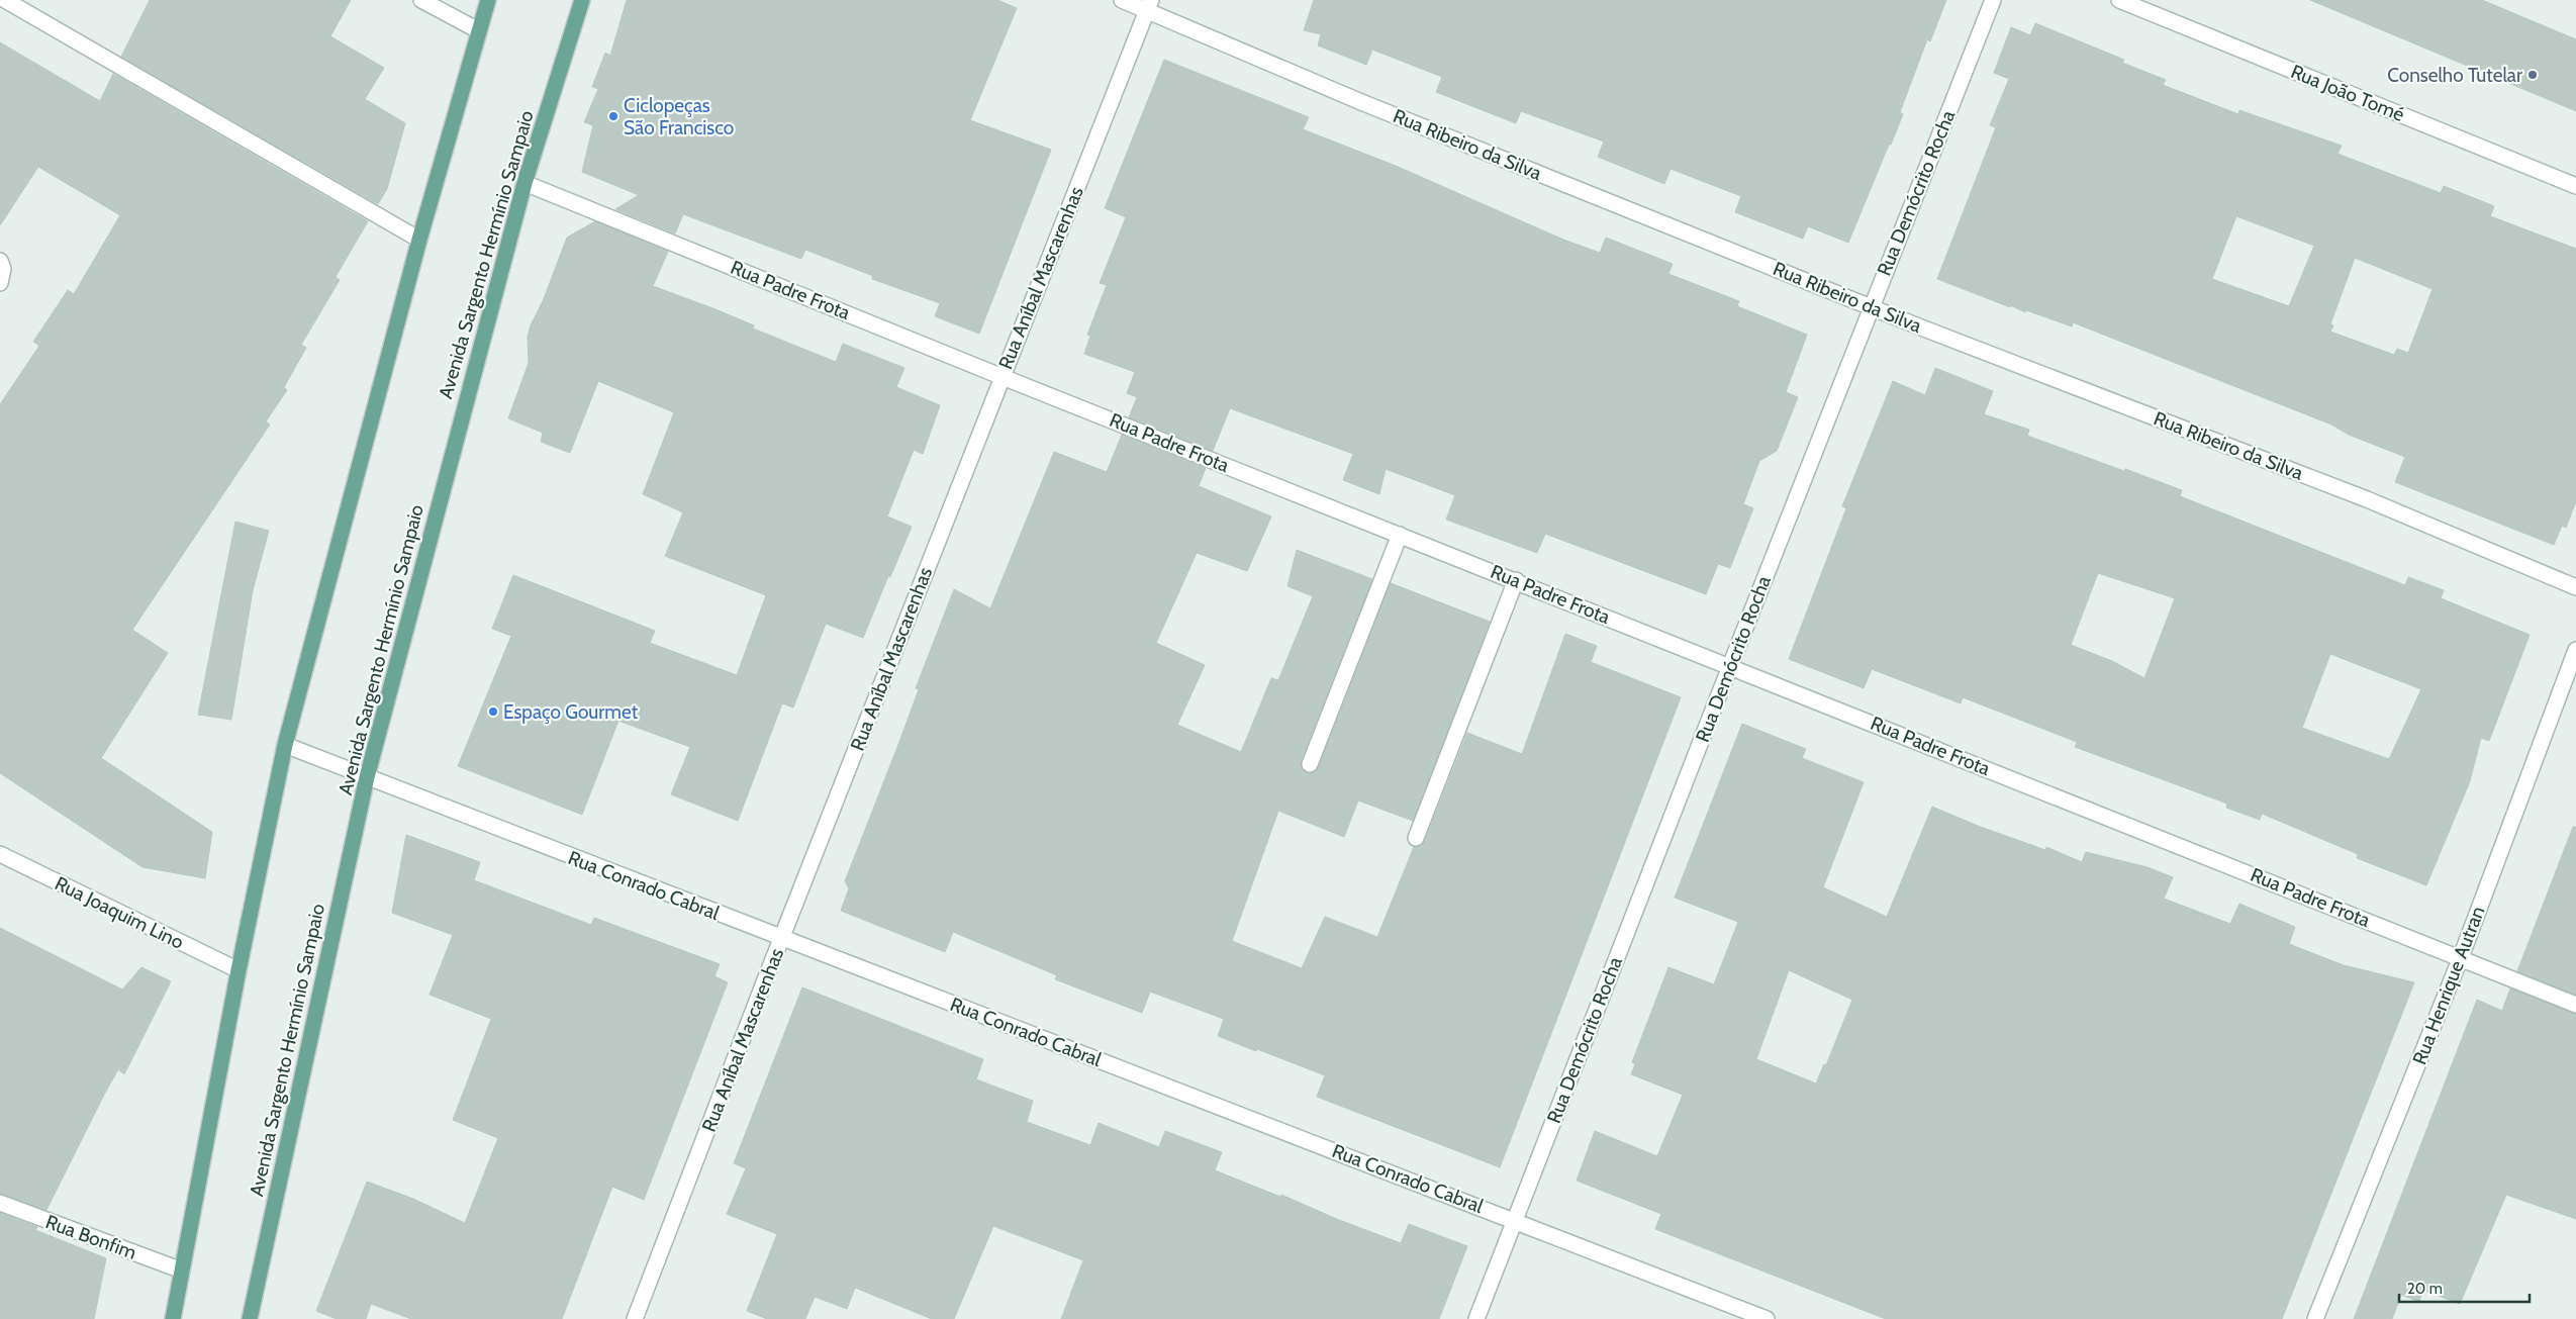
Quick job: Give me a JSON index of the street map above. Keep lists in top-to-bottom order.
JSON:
{
  "streets": {
    "main road": ["Avenida Sargento Hermínio Sampaio"],
    "street": [
      "Rua João Tomé",
      "Rua Ribeiro da Silva",
      "Rua Demócrito Rocha",
      "Rua Aníbal Mascarenhas",
      "Rua Padre Frota",
      "Rua Conrado Cabral",
      "Rua Joaquim Lino",
      "Rua Henrique Autran",
      "Rua Bonfim"
    ]
  },
  "crossings": [
    ["Rua Ribeiro da Silva", "Rua Demócrito Rocha"],
    ["Rua Ribeiro da Silva", "Rua Aníbal Mascarenhas"],
    ["Rua Demócrito Rocha", "Rua Padre Frota"],
    ["Rua Demócrito Rocha", "Rua Conrado Cabral"],
    ["Avenida Sargento Hermínio Sampaio", "Rua Padre Frota"],
    ["Avenida Sargento Hermínio Sampaio", "Rua Conrado Cabral"],
    ["Rua Aníbal Mascarenhas", "Rua Padre Frota"],
    ["Rua Aníbal Mascarenhas", "Rua Conrado Cabral"],
    ["Rua Padre Frota", "Rua Henrique Autran"]
  ],
  "places": ["Conselho Tutelar", "Ciclopeças São Francisco", "Espaço Gourmet"],
  "scale_bar": "20 m"
}
